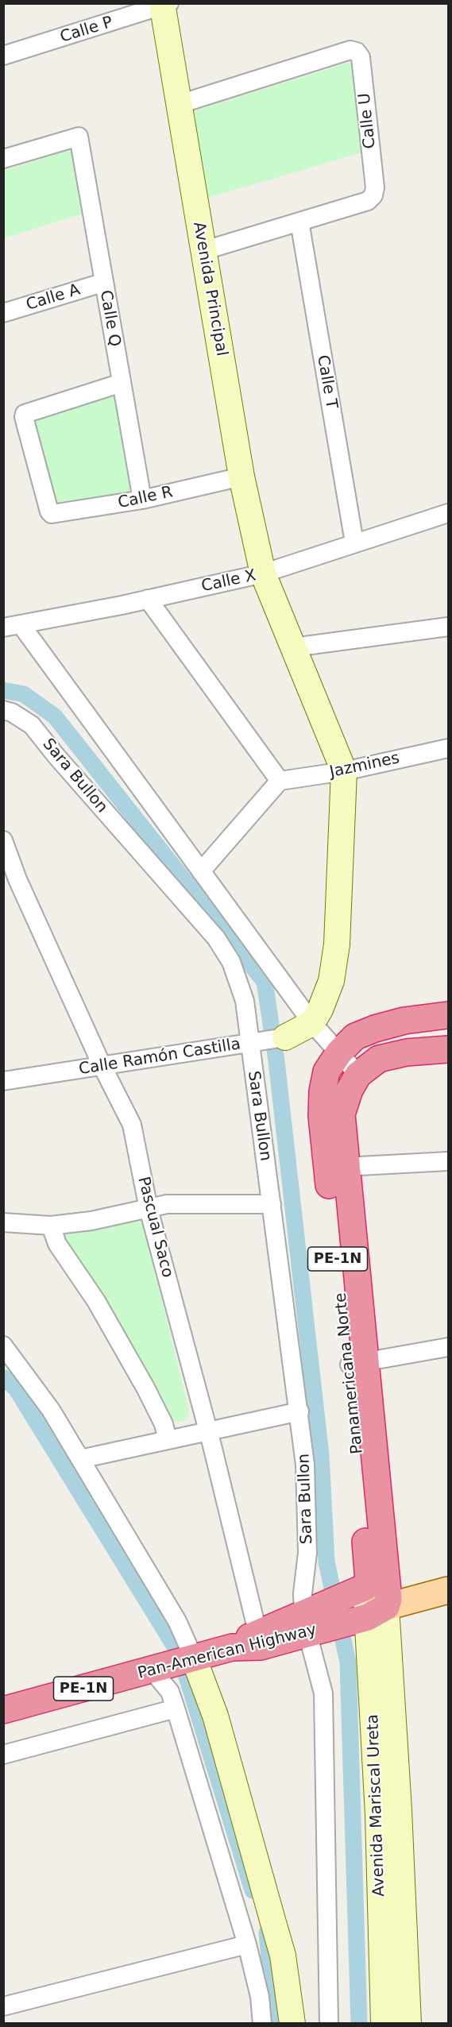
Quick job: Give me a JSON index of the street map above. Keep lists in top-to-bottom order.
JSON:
{
  "streets": {
    "highway": ["PE-1N", "Panamericana Norte", "Pan-American Highway"],
    "street": [
      "Calle P",
      "Calle U",
      "Avenida Principal",
      "Calle A",
      "Calle Q",
      "Calle T",
      "Calle R",
      "Calle X",
      "Jazmines",
      "Sara Bullon",
      "Calle Ramón Castilla",
      "Pascual Saco",
      "Avenida Mariscal Ureta"
    ]
  },
  "crossings": [
    ["Calle P", "Avenida Principal"],
    ["Calle U", "Avenida Principal"],
    ["Calle U", "Calle T"],
    ["Avenida Principal", "Calle R"],
    ["Avenida Principal", "Calle X"],
    ["Avenida Principal", "Jazmines"],
    ["Calle A", "Calle Q"],
    ["Calle Q", "Calle R"],
    ["Calle T", "Calle X"],
    ["Sara Bullon", "Calle Ramón Castilla"],
    ["Sara Bullon", "PE-1N"],
    ["Sara Bullon", "Pan-American Highway"],
    ["Calle Ramón Castilla", "Pascual Saco"],
    ["Pascual Saco", "PE-1N"],
    ["PE-1N", "Panamericana Norte"],
    ["PE-1N", "Pan-American Highway"],
    ["Panamericana Norte", "Pan-American Highway"],
    ["Panamericana Norte", "Avenida Mariscal Ureta"],
    ["Pan-American Highway", "Avenida Mariscal Ureta"]
  ]
}
